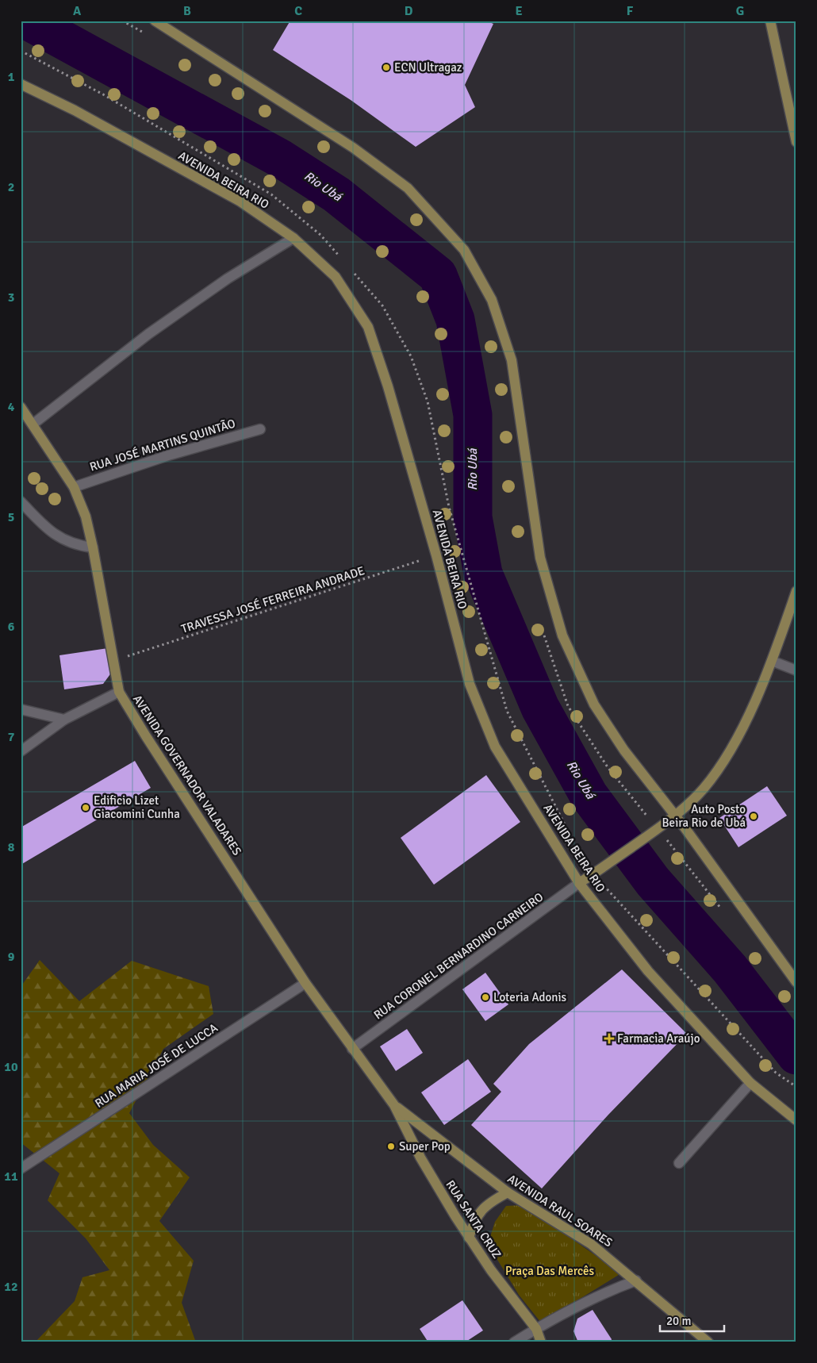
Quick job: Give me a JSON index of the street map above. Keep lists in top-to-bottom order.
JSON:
{
  "streets": {
    "main road": [
      "AVENIDA BEIRA RIO",
      "AVENIDA GOVERNADOR VALADARES",
      "AVENIDA RAUL SOARES",
      "RUA SANTA CRUZ"
    ],
    "street": ["RUA JOSÉ MARTINS QUINTÃO", "RUA CORONEL BERNARDINO CARNEIRO", "RUA MARIA JOSÉ DE LUCCA"],
    "path": ["TRAVESSA JOSÉ FERREIRA ANDRADE"]
  },
  "crossings": [
    ["AVENIDA BEIRA RIO", "TRAVESSA JOSÉ FERREIRA ANDRADE"],
    ["AVENIDA BEIRA RIO", "RUA CORONEL BERNARDINO CARNEIRO"],
    ["RUA JOSÉ MARTINS QUINTÃO", "AVENIDA GOVERNADOR VALADARES"],
    ["TRAVESSA JOSÉ FERREIRA ANDRADE", "AVENIDA GOVERNADOR VALADARES"],
    ["AVENIDA GOVERNADOR VALADARES", "RUA CORONEL BERNARDINO CARNEIRO"],
    ["AVENIDA GOVERNADOR VALADARES", "RUA MARIA JOSÉ DE LUCCA"],
    ["AVENIDA GOVERNADOR VALADARES", "AVENIDA RAUL SOARES"],
    ["AVENIDA GOVERNADOR VALADARES", "RUA SANTA CRUZ"],
    ["AVENIDA RAUL SOARES", "RUA SANTA CRUZ"]
  ],
  "water": ["Rio Ubá"],
  "parks": ["Praça Das Mercês"],
  "places": {
    "other": [
      "ECN Ultragaz",
      "Edificio Lizet Giacomini Cunha",
      "Auto Posto Beira Rio de Ubá",
      "Loteria Adonis",
      "Super Pop"
    ],
    "health": ["Farmacia Araújo"]
  },
  "scale_bar": "20 m",
  "grid": {
    "columns": [
      "A",
      "B",
      "C",
      "D",
      "E",
      "F",
      "G"
    ],
    "rows": [
      "1",
      "2",
      "3",
      "4",
      "5",
      "6",
      "7",
      "8",
      "9",
      "10",
      "11",
      "12"
    ]
  }
}
